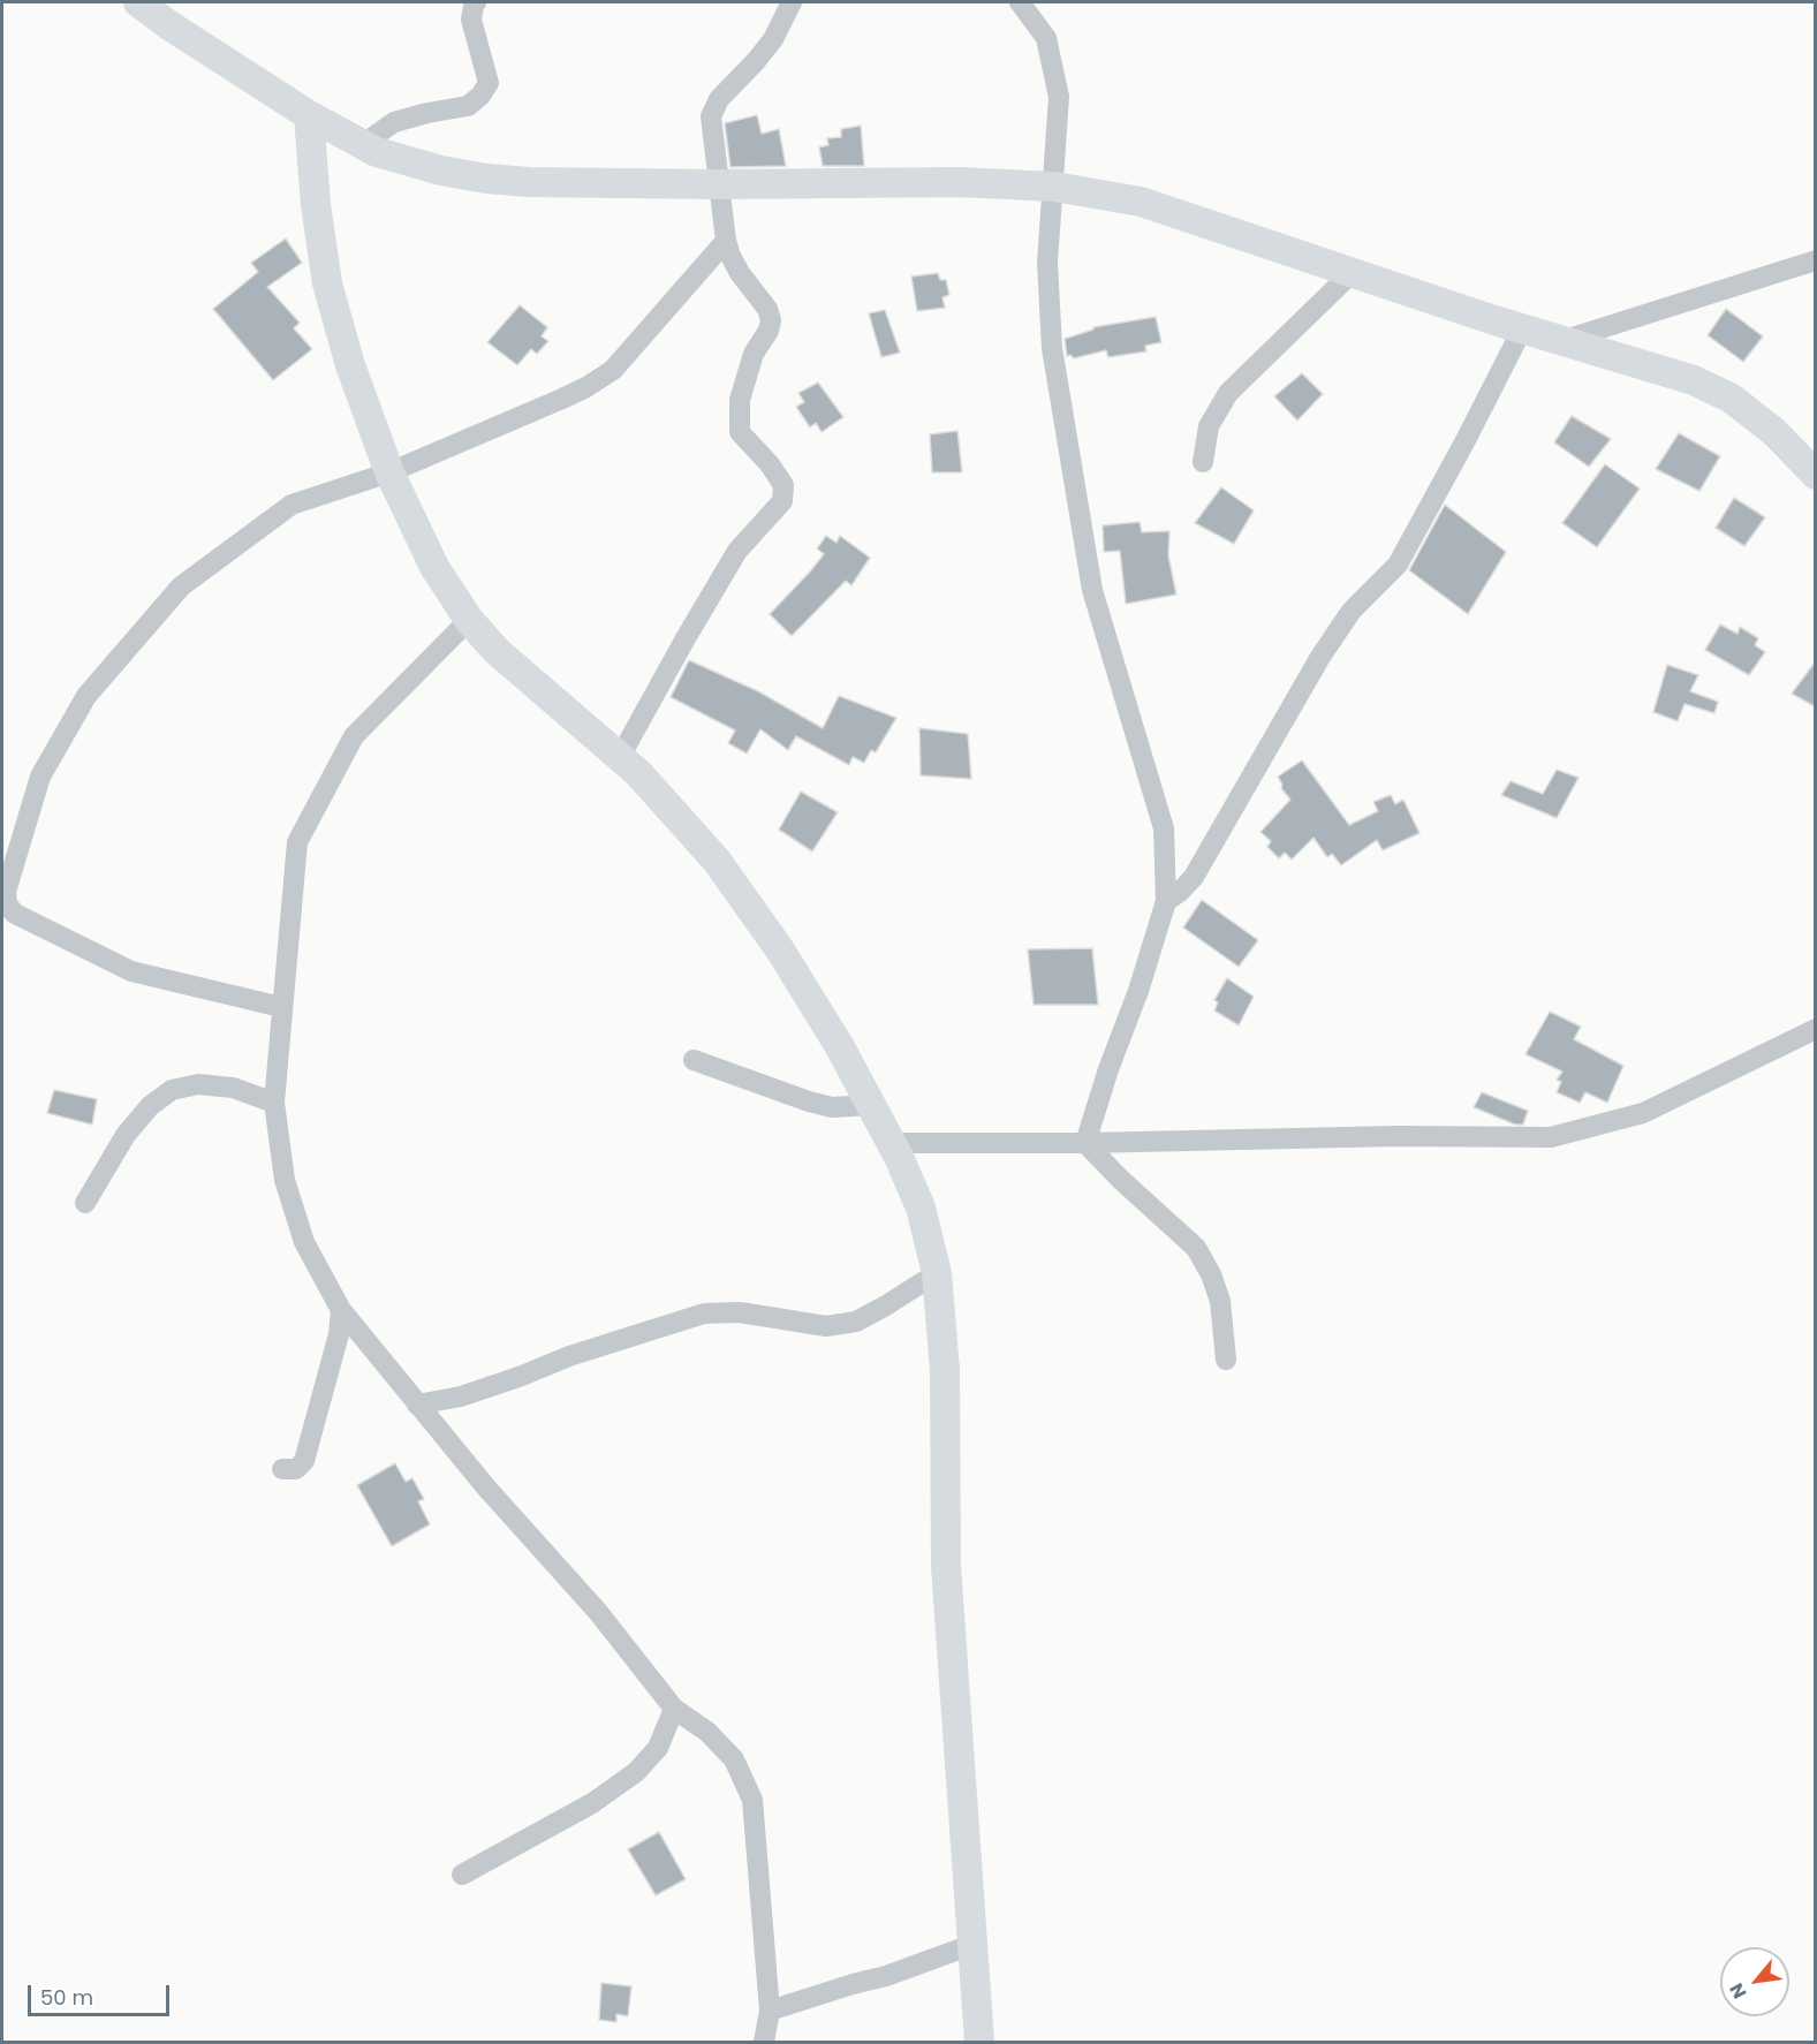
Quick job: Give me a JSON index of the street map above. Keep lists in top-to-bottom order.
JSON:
{
  "scale_bar": "50 m",
  "north": "bottom left"
}
